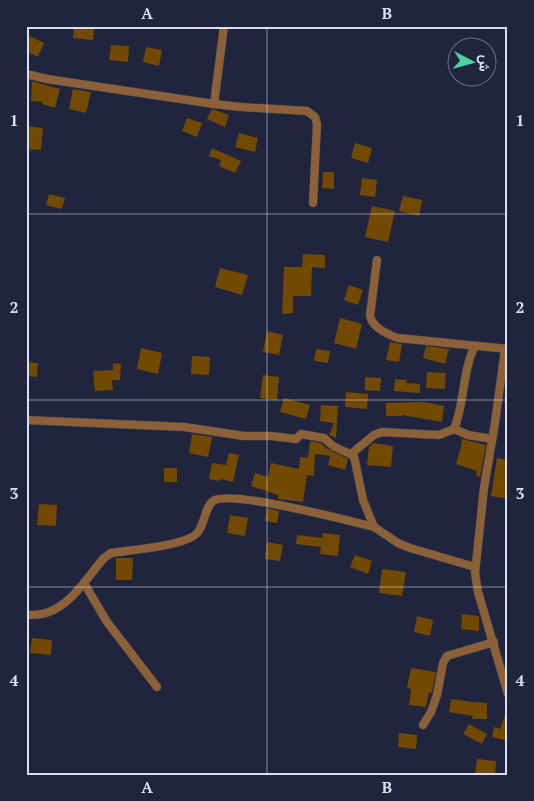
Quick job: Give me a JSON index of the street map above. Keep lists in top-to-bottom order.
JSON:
{
  "north": "right",
  "grid": {
    "columns": ["A", "B"],
    "rows": [
      "1",
      "2",
      "3",
      "4"
    ]
  }
}
